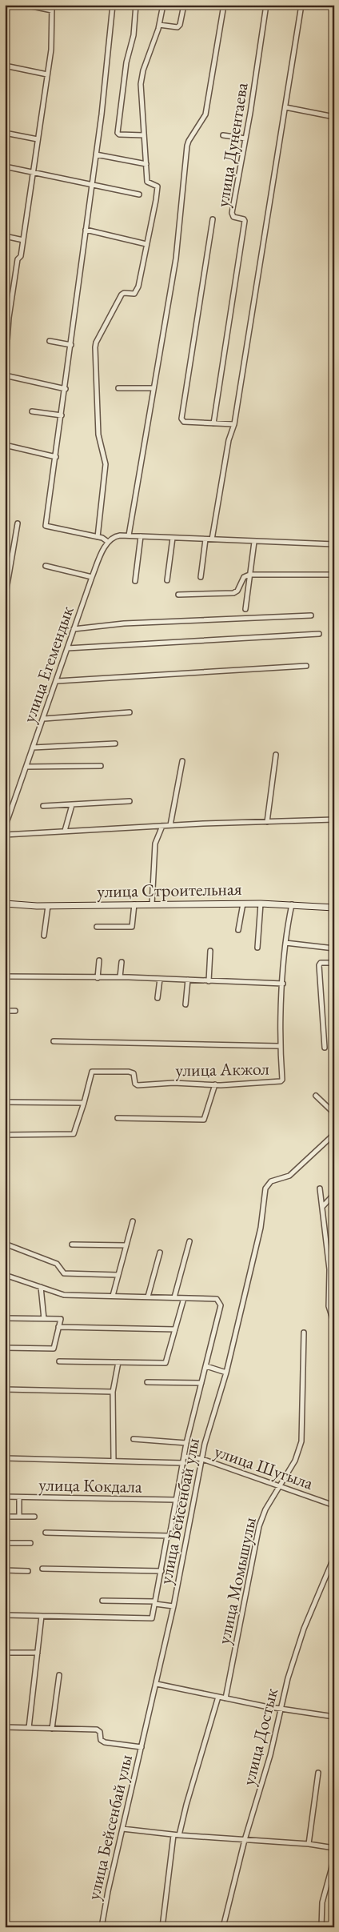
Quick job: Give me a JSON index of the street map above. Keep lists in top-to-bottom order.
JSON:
{
  "streets": {
    "main road": ["улица Строительная"],
    "street": [
      "улица Дунентаева",
      "улица Егемендык",
      "улица Акжол",
      "улица Шугыла",
      "улица Кокдала",
      "улица Бейсенбай улы",
      "улица Момышулы",
      "улица Достык"
    ]
  },
  "crossings": [
    ["улица Строительная", "улица Акжол"],
    ["улица Шугыла", "улица Бейсенбай улы"],
    ["улица Шугыла", "улица Момышулы"]
  ]
}
